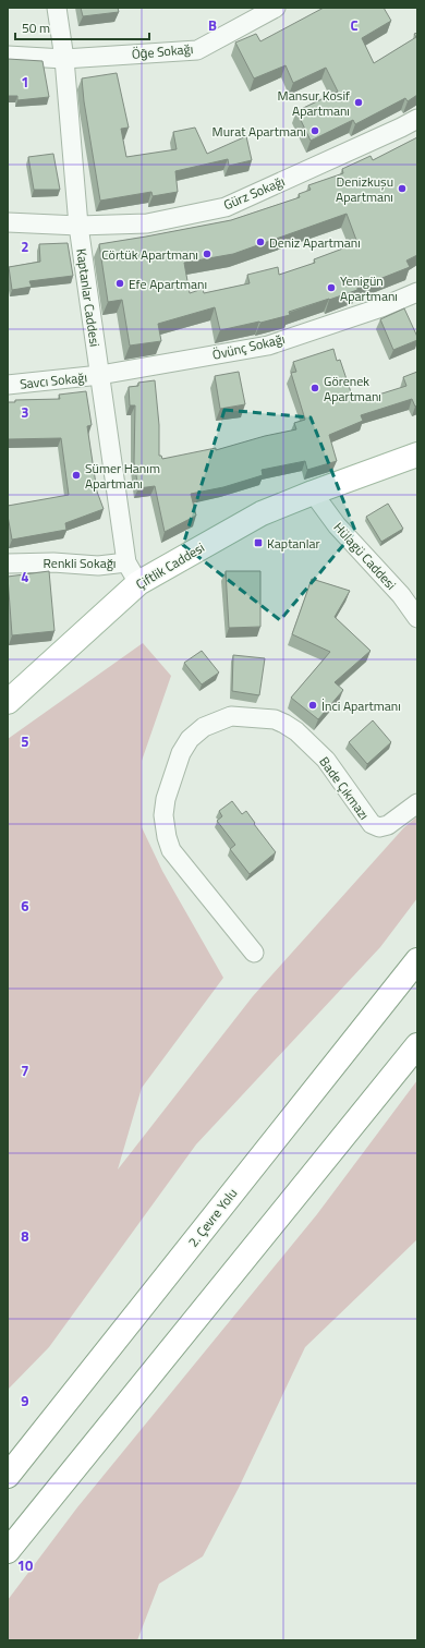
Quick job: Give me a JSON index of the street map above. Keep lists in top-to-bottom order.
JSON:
{
  "streets": {
    "main road": ["Çiftlik Caddesi", "2. Çevre Yolu"],
    "street": [
      "Öḡe Sokağı",
      "Gürz Sokağı",
      "Kaptanlar Caddesi",
      "Övünç Sokağı",
      "Savcı Sokağı",
      "Hülagü Caddesi",
      "Renkli Sokağı",
      "Bade Çıkmazı"
    ]
  },
  "crossings": [
    ["Öḡe Sokağı", "Kaptanlar Caddesi"],
    ["Gürz Sokağı", "Kaptanlar Caddesi"],
    ["Kaptanlar Caddesi", "Övünç Sokağı"],
    ["Kaptanlar Caddesi", "Savcı Sokağı"],
    ["Kaptanlar Caddesi", "Renkli Sokağı"],
    ["Kaptanlar Caddesi", "Çiftlik Caddesi"],
    ["Övünç Sokağı", "Savcı Sokağı"],
    ["Hülagü Caddesi", "Çiftlik Caddesi"]
  ],
  "places": {
    "other": [
      "Mansur Kosif Apartmanı",
      "Murat Apartmanı",
      "Denizkuşu Apartmanı",
      "Deniz Apartmanı",
      "Cörtük Apartmanı",
      "Efe Apartmanı",
      "Yenigün Apartmanı",
      "Görenek Apartmanı",
      "Sümer Hanım Apartmanı",
      "İnci Apartmanı"
    ],
    "transit": ["Kaptanlar"]
  },
  "scale_bar": "50 m",
  "grid": {
    "columns": ["B", "C"],
    "rows": [
      "1",
      "2",
      "3",
      "4",
      "5",
      "6",
      "7",
      "8",
      "9",
      "10"
    ]
  }
}
